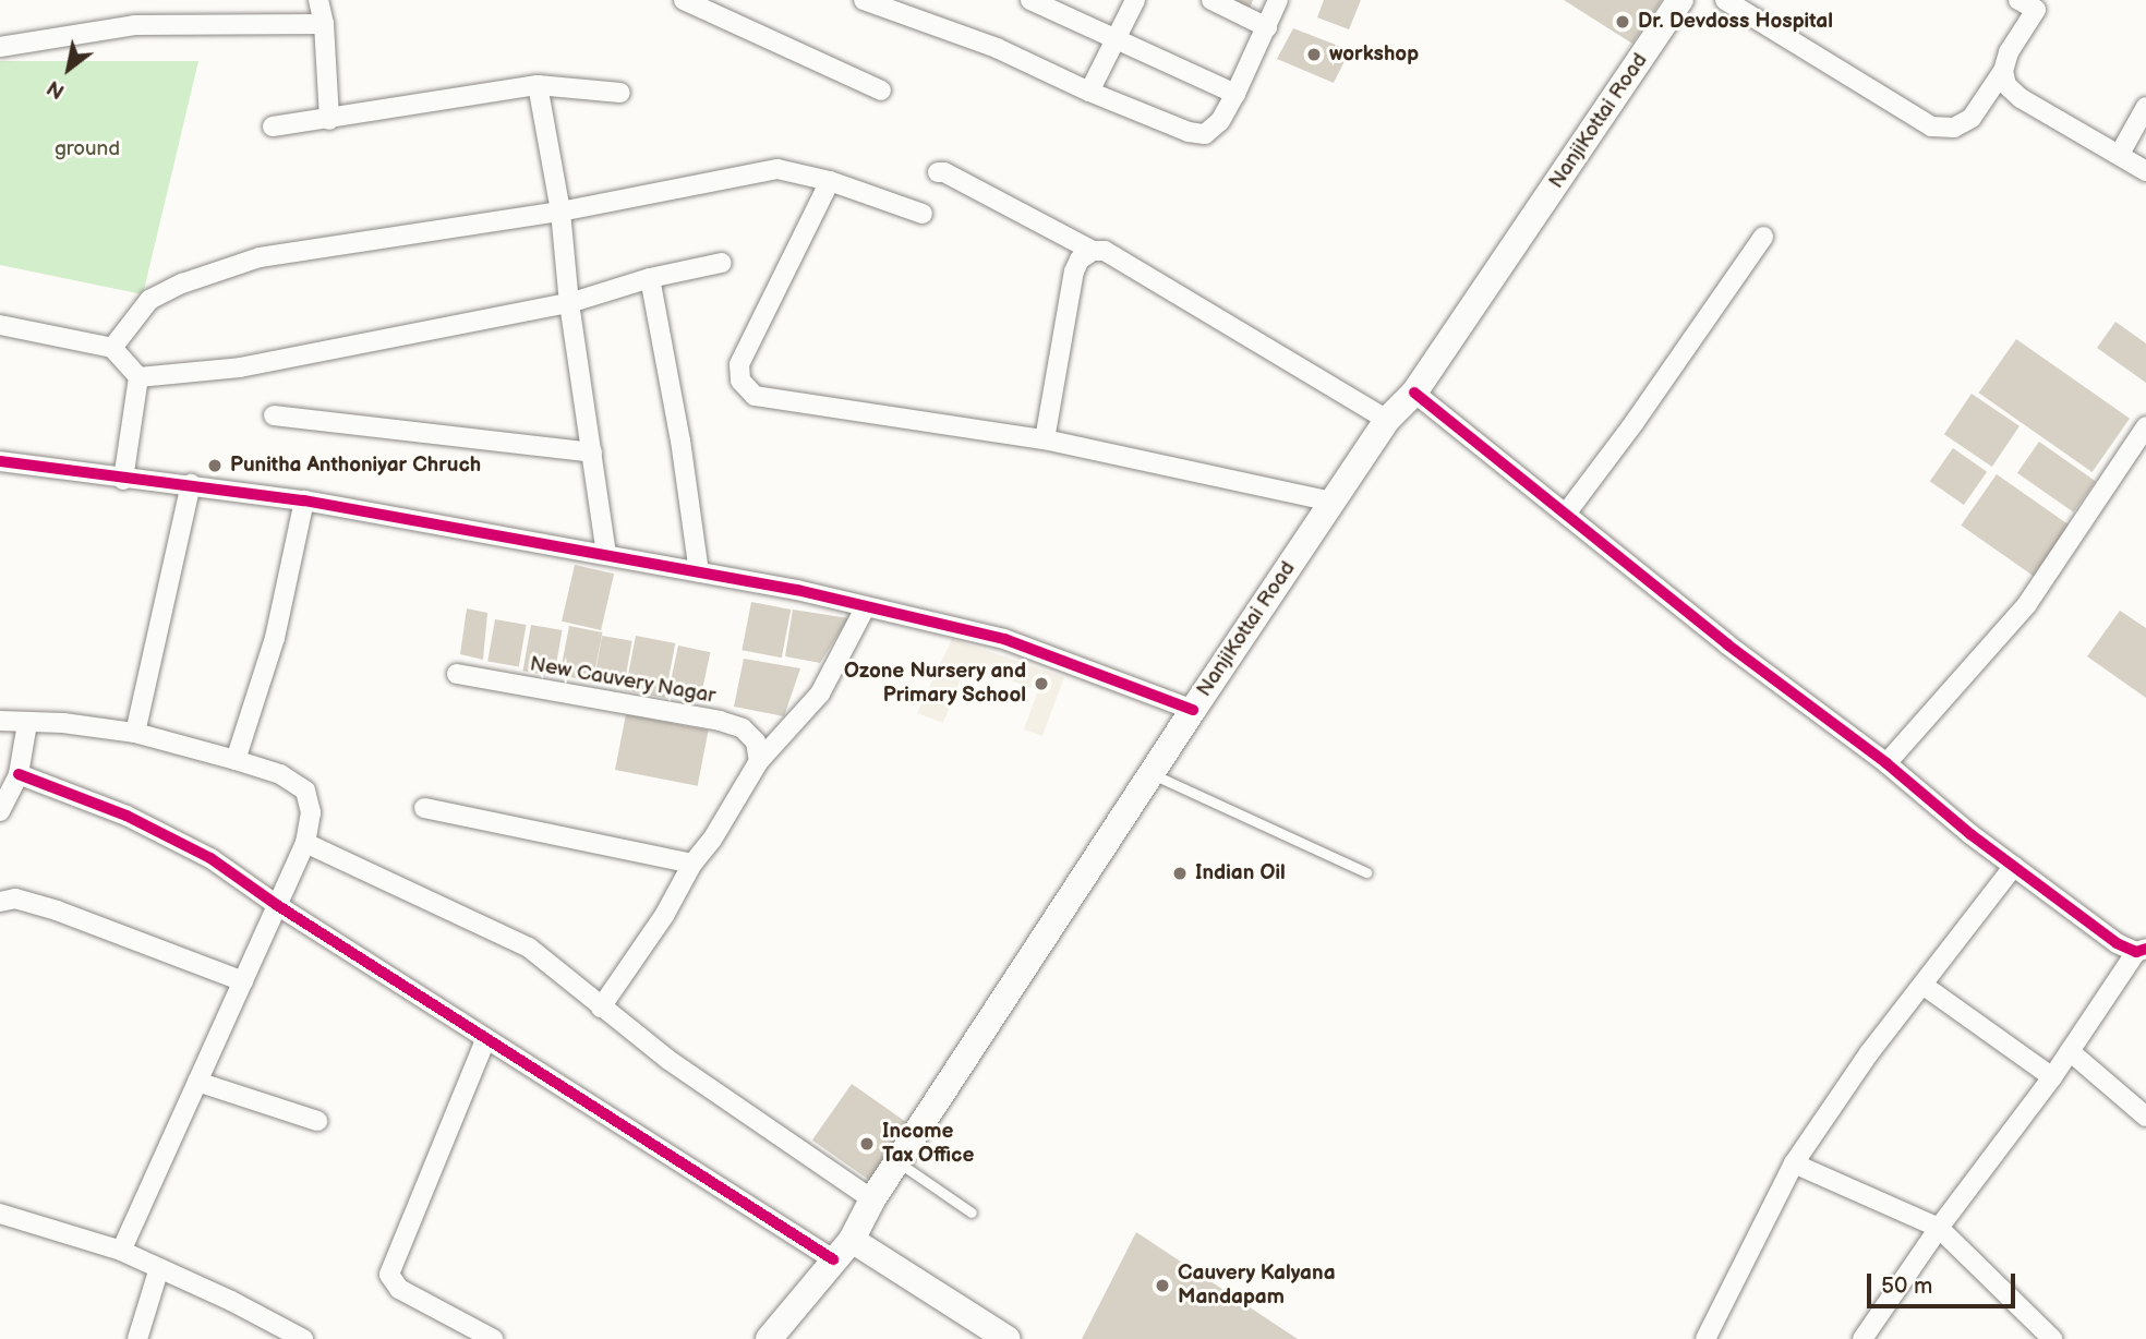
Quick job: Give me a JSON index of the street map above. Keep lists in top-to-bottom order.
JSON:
{
  "streets": {
    "main road": ["NanjiKottai Road"],
    "street": ["New Cauvery Nagar"]
  },
  "parks": ["ground"],
  "places": [
    "Dr. Devdoss Hospital",
    "workshop",
    "Punitha Anthoniyar Chruch",
    "Ozone Nursery and Primary School",
    "Indian Oil",
    "Income Tax Office",
    "Cauvery Kalyana Mandapam"
  ],
  "scale_bar": "50 m",
  "north": "bottom left"
}
